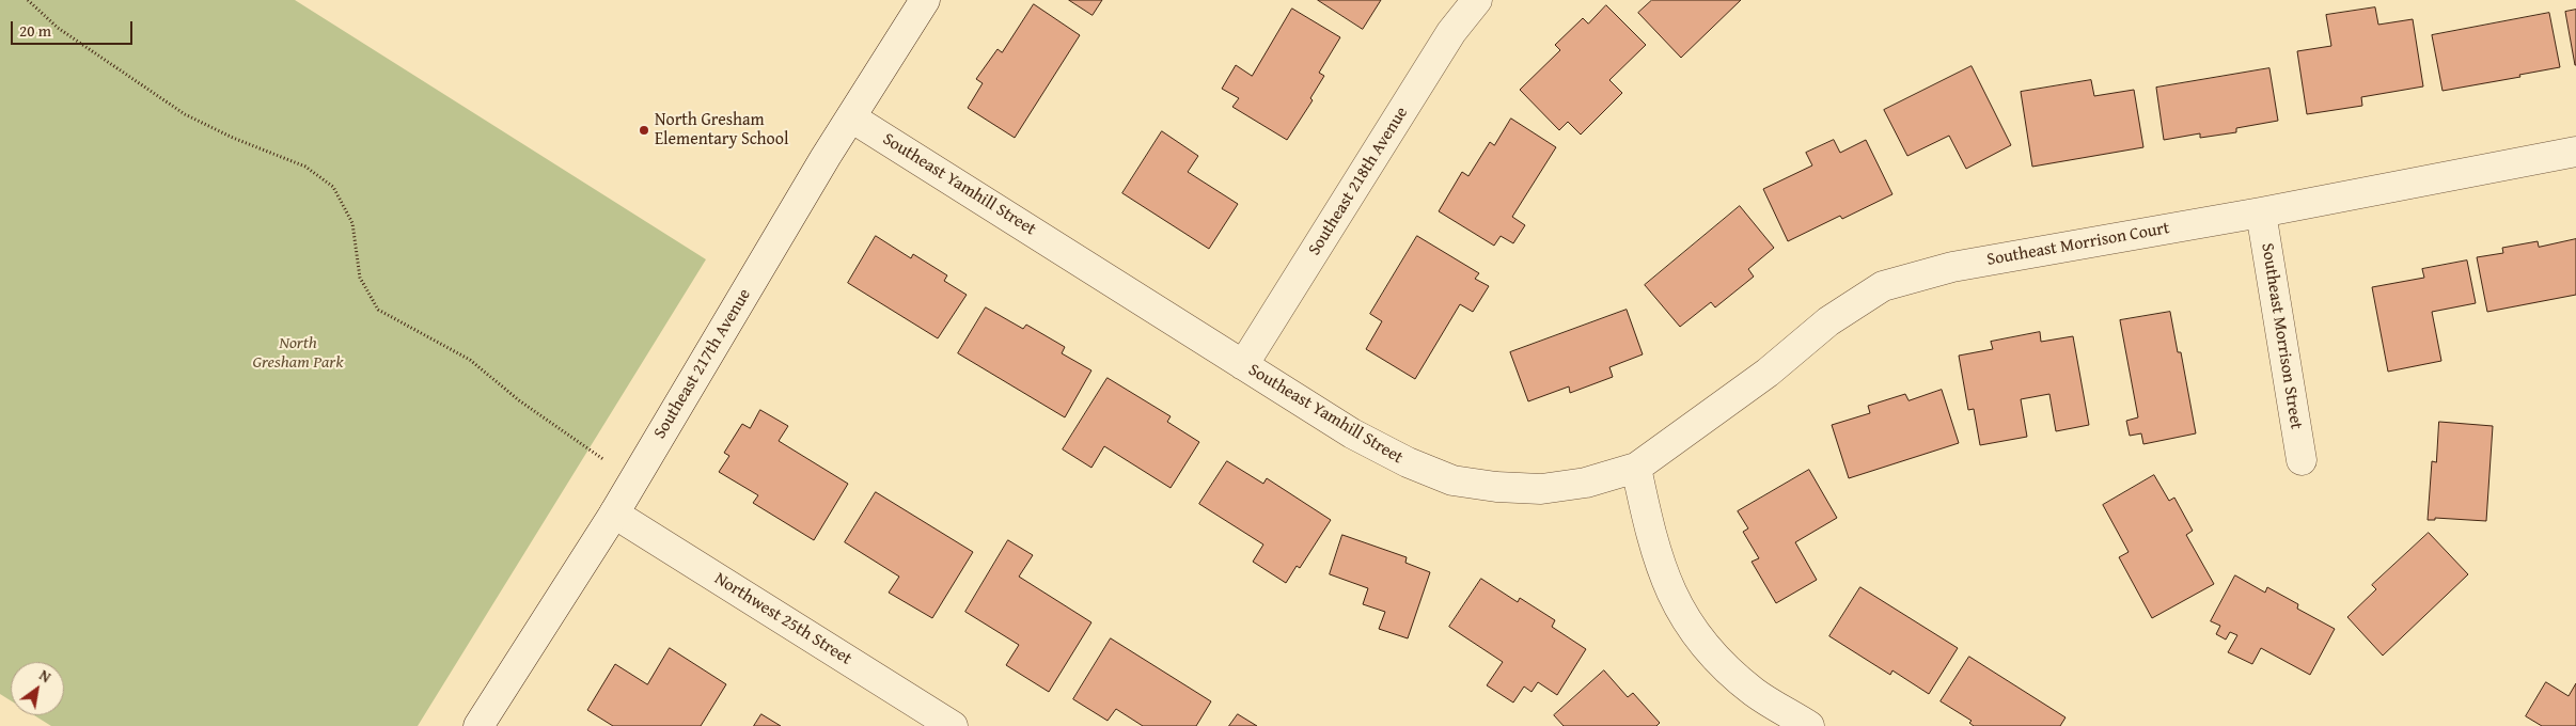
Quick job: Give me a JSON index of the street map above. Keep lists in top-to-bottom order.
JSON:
{
  "streets": {
    "street": [
      "Southeast 218th Avenue",
      "Southeast Yamhill Street",
      "Southeast Morrison Court",
      "Southeast Morrison Street",
      "Southeast 217th Avenue",
      "Northwest 25th Street"
    ]
  },
  "crossings": [
    ["Southeast 218th Avenue", "Southeast Yamhill Street"],
    ["Southeast Yamhill Street", "Southeast Morrison Court"],
    ["Southeast Yamhill Street", "Southeast 217th Avenue"],
    ["Southeast Morrison Court", "Southeast Morrison Street"],
    ["Southeast 217th Avenue", "Northwest 25th Street"]
  ],
  "parks": ["North Gresham Park"],
  "places": ["North Gresham Elementary School"],
  "scale_bar": "20 m",
  "north": "top right"
}
